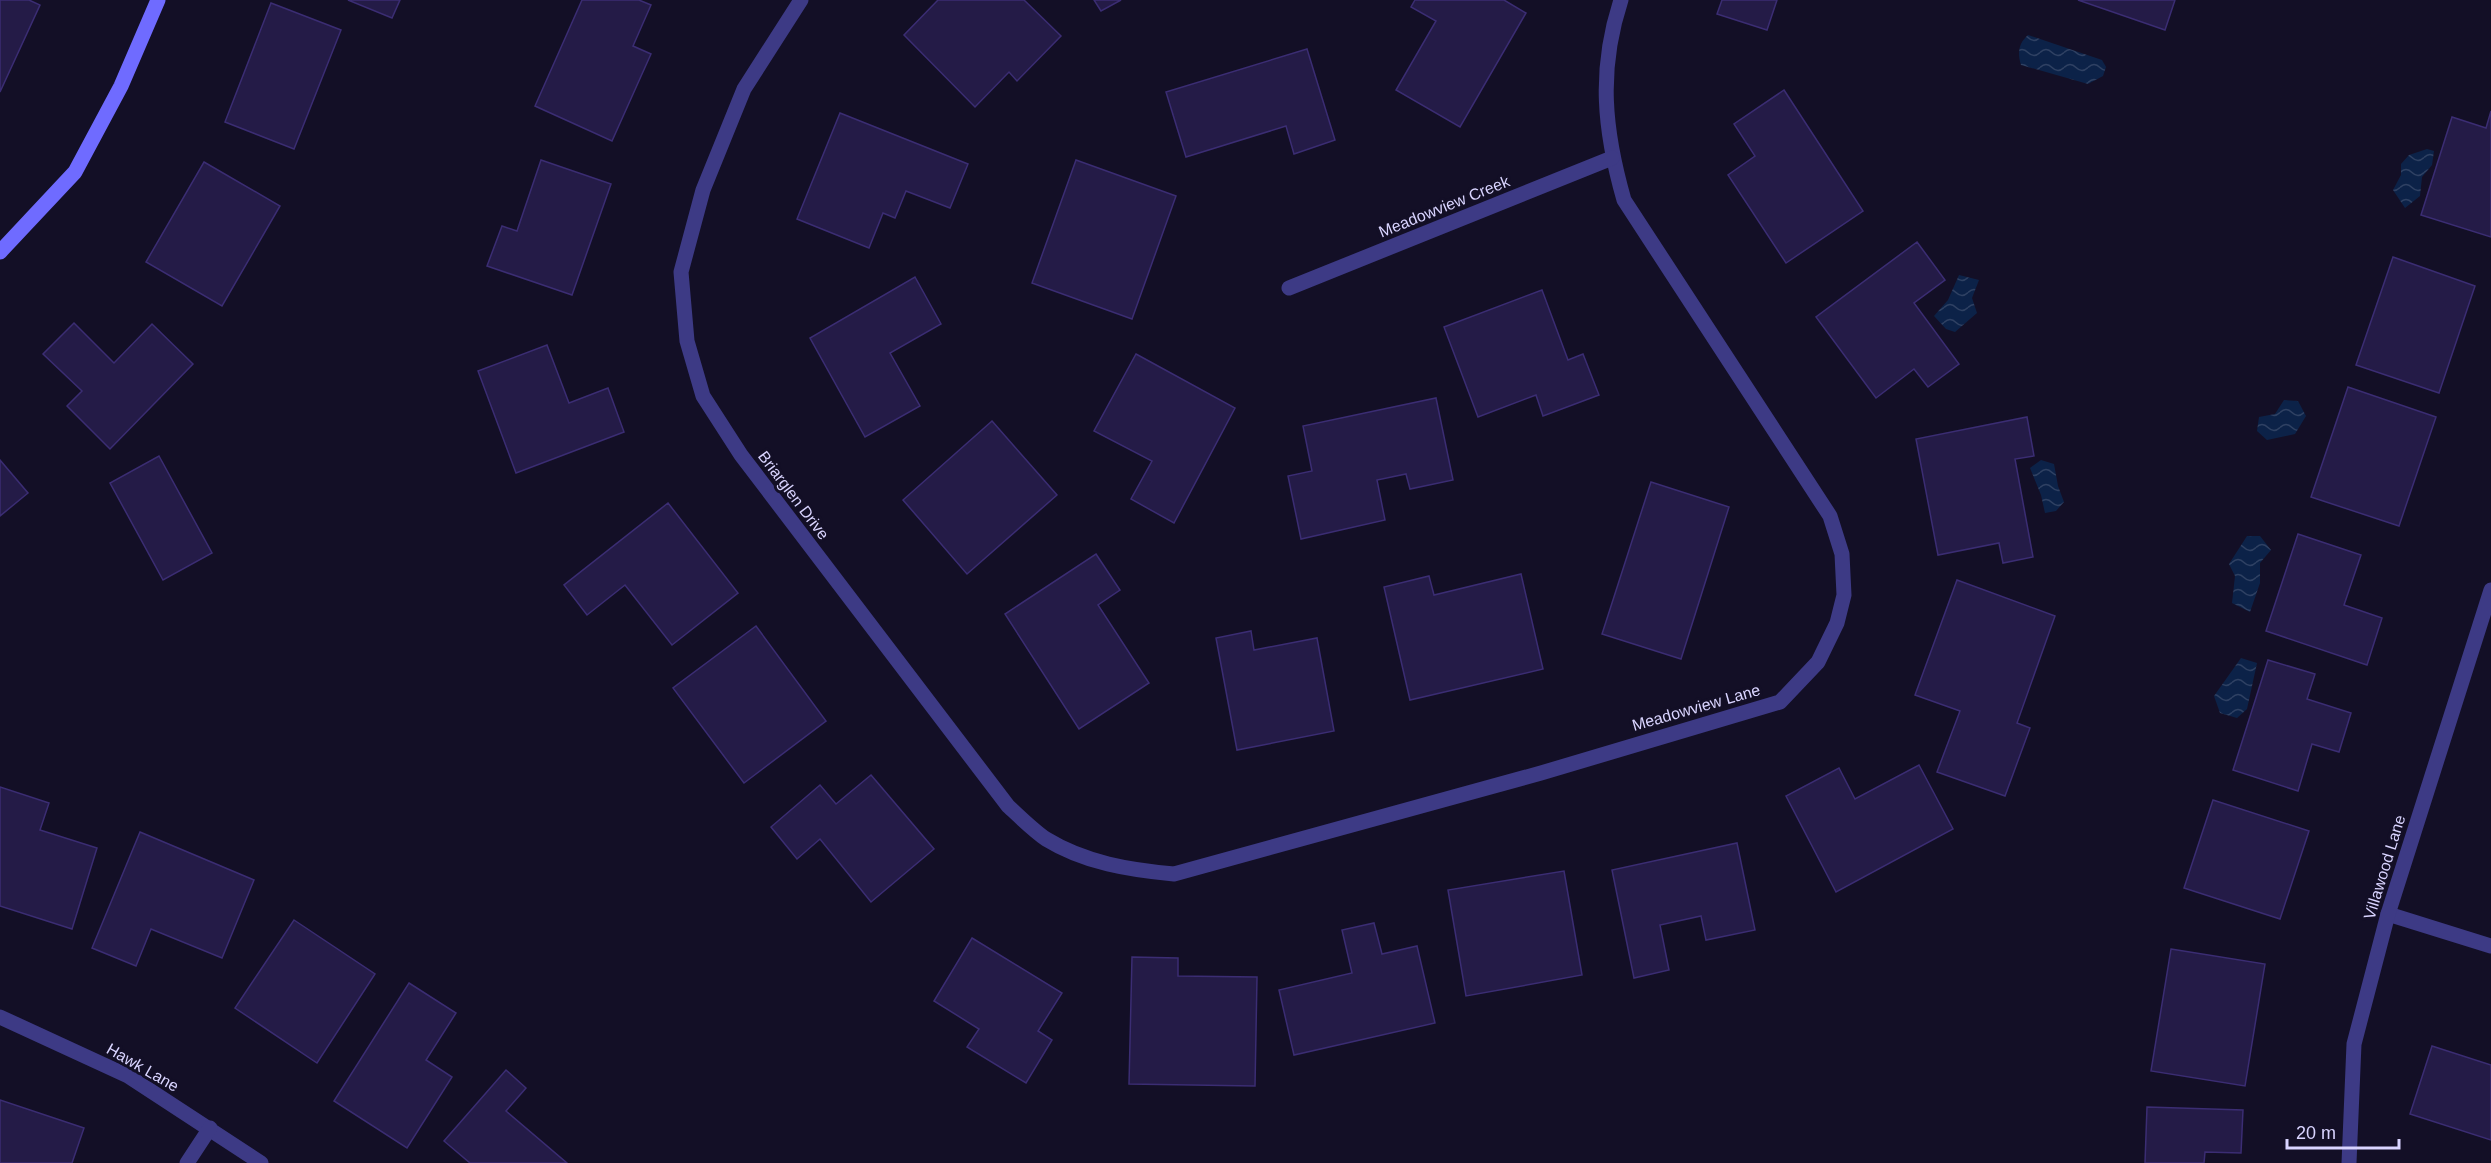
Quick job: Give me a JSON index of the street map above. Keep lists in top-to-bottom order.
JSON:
{
  "streets": {
    "street": [
      "Meadowview Creek",
      "Briarglen Drive",
      "Meadowview Lane",
      "Villawood Lane",
      "Hawk Lane"
    ]
  },
  "crossings": [
    ["Meadowview Creek", "Meadowview Lane"],
    ["Briarglen Drive", "Meadowview Lane"]
  ],
  "scale_bar": "20 m"
}
